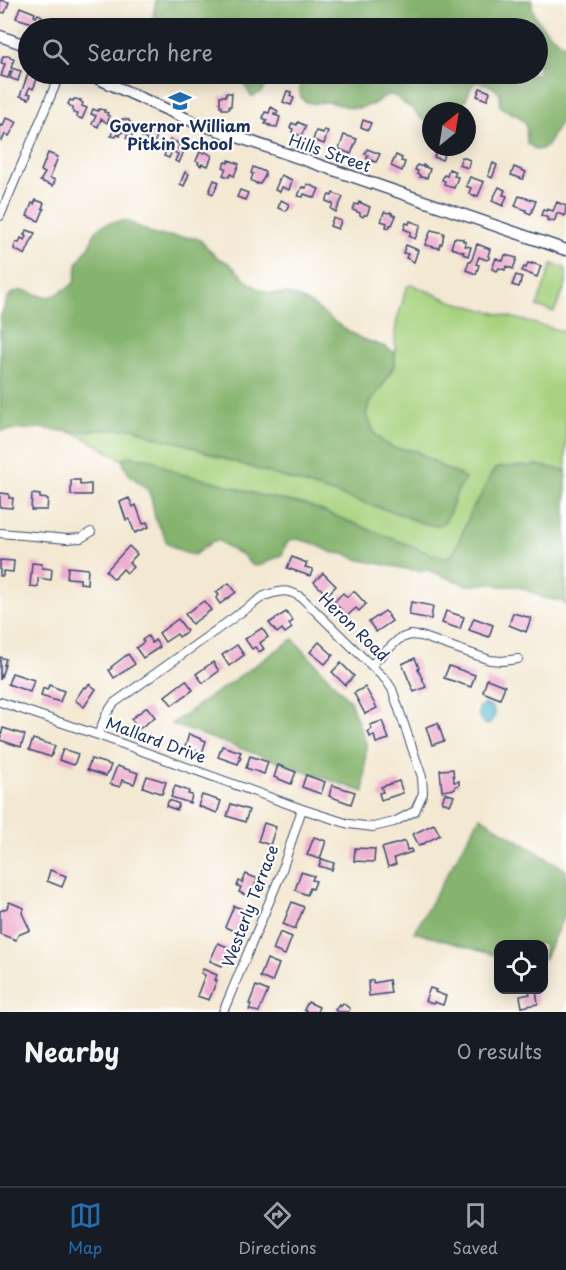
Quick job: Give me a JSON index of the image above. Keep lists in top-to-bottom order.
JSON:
{
  "streets": {
    "street": [
      "Hills Street",
      "Heron Road",
      "Mallard Drive",
      "Westerly Terrace"
    ]
  },
  "crossings": [
    ["Heron Road", "Mallard Drive"],
    ["Heron Road", "Westerly Terrace"],
    ["Mallard Drive", "Westerly Terrace"]
  ],
  "places": {
    "school or university": ["Governor William Pitkin School"]
  },
  "north": "top right",
  "page": {
    "search": "Search here",
    "heading": ["Nearby", "0 results"],
    "nav": ["Map", "Directions", "Saved"]
  }
}
